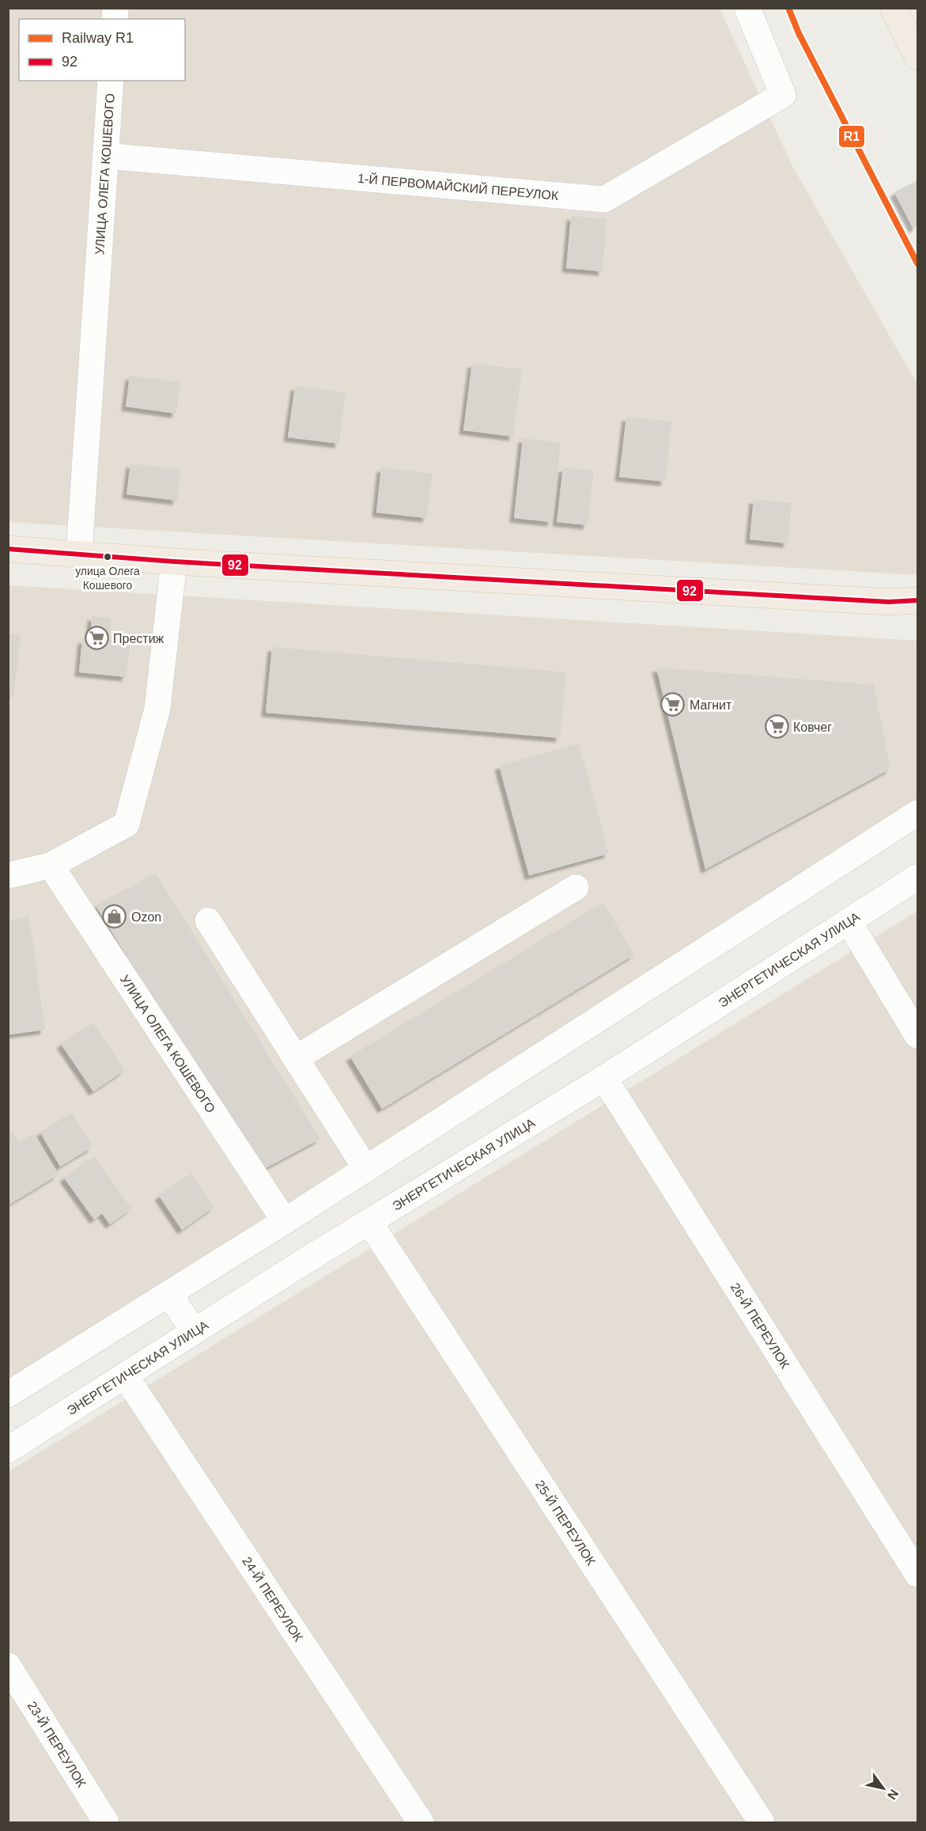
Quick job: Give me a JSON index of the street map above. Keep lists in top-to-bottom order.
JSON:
{
  "streets": {
    "street": [
      "УЛИЦА ОЛЕГА КОШЕВОГО",
      "1-Й ПЕРВОМАЙСКИЙ ПЕРЕУЛОК",
      "ЭНЕРГЕТИЧЕСКАЯ УЛИЦА",
      "26-Й ПЕРЕУЛОК",
      "25-Й ПЕРЕУЛОК",
      "24-Й ПЕРЕУЛОК",
      "23-Й ПЕРЕУЛОК"
    ]
  },
  "crossings": [
    ["УЛИЦА ОЛЕГА КОШЕВОГО", "1-Й ПЕРВОМАЙСКИЙ ПЕРЕУЛОК"],
    ["ЭНЕРГЕТИЧЕСКАЯ УЛИЦА", "26-Й ПЕРЕУЛОК"],
    ["ЭНЕРГЕТИЧЕСКАЯ УЛИЦА", "25-Й ПЕРЕУЛОК"],
    ["ЭНЕРГЕТИЧЕСКАЯ УЛИЦА", "24-Й ПЕРЕУЛОК"]
  ],
  "places": {
    "other": ["улица Олега Кошевого"],
    "supermarket": ["Престиж", "Магнит", "Ковчег"],
    "shop": ["Ozon"]
  },
  "lines": ["rail line R1", "transit line 92"],
  "legend": ["Railway R1", "92"],
  "north": "bottom right"
}
